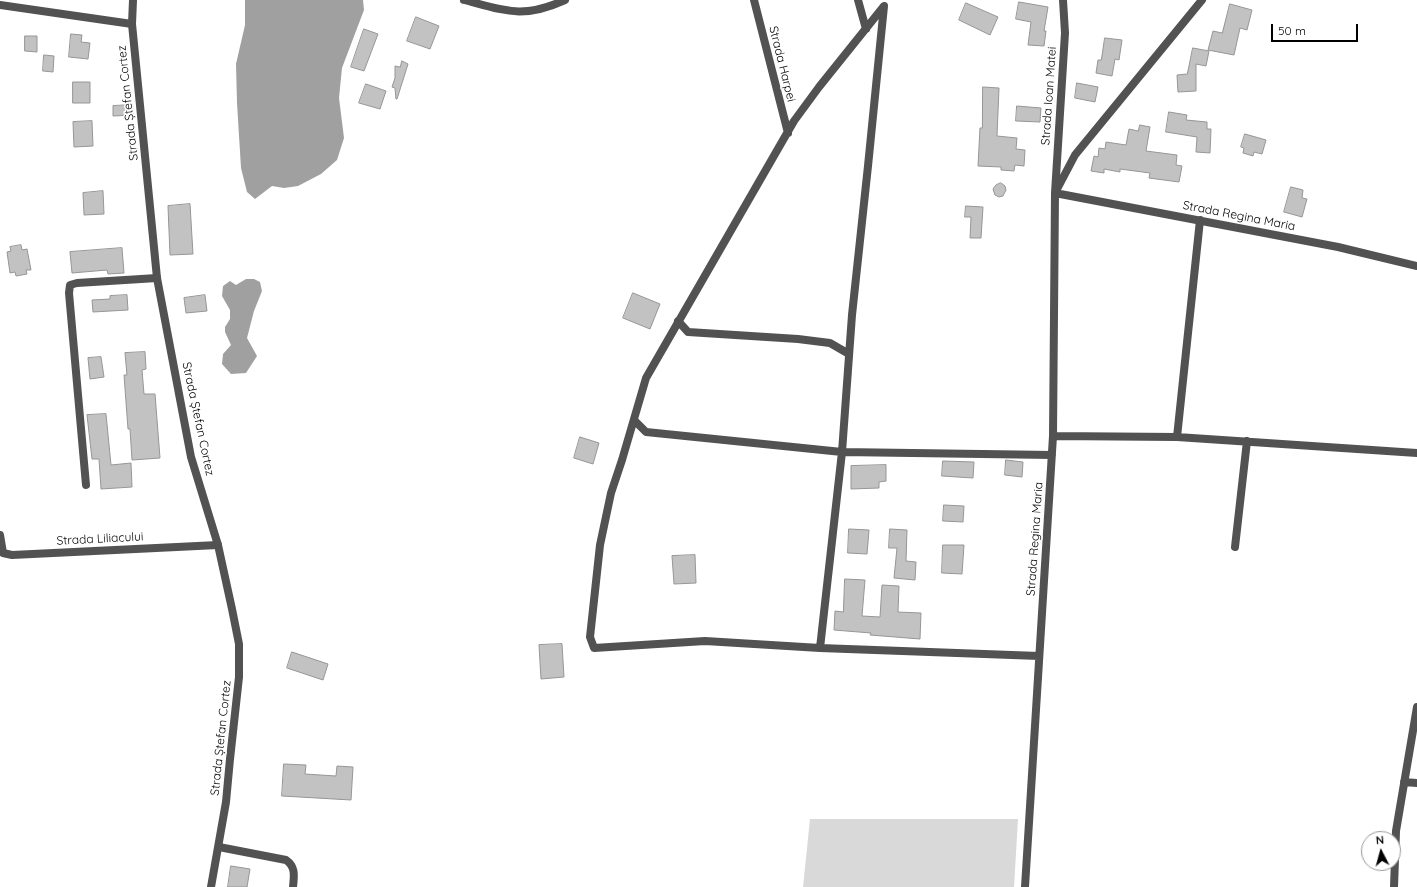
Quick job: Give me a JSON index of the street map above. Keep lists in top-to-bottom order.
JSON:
{
  "streets": {
    "street": [
      "Strada Harpei",
      "Strada Ioan Matei",
      "Strada Ștefan Cortez",
      "Strada Regina Maria",
      "Strada Liliacului"
    ]
  },
  "crossings": [
    ["Strada Ioan Matei", "Strada Regina Maria"],
    ["Strada Ștefan Cortez", "Strada Liliacului"]
  ],
  "scale_bar": "50 m",
  "north": "top"
}
